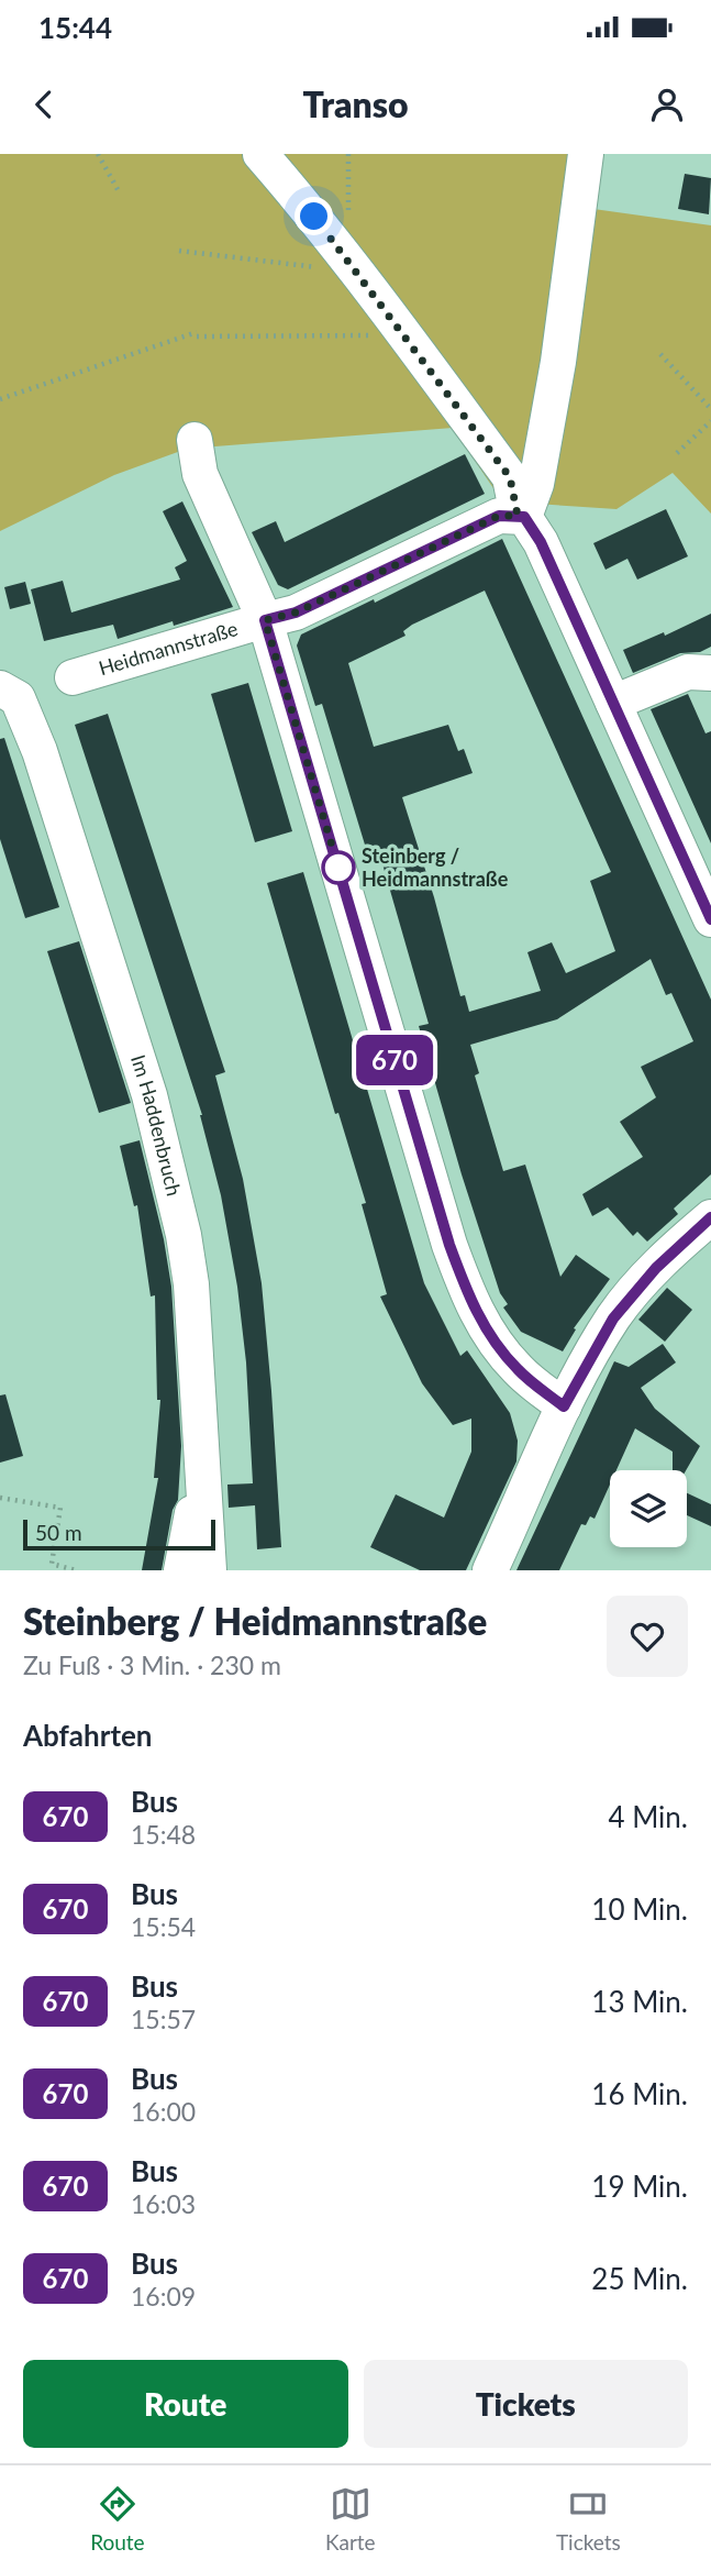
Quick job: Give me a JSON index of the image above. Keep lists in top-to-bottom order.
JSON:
{
  "streets": {
    "street": ["Heidmannstraße", "Im Haddenbruch"]
  },
  "places": ["Steinberg / Heidmannstraße"],
  "lines": ["bus line 670"],
  "scale_bar": "50 m",
  "page": {
    "status": "15:44",
    "header": "Transo",
    "on_map": "670",
    "scale": "50 m",
    "heading": [
      ["Steinberg / Heidmannstraße", "Zu Fuß · 3 Min. · 230 m"],
      "Abfahrten"
    ],
    "list": [
      {
        "mark": "670",
        "name": "Bus",
        "note": "15:48",
        "value": "4 Min."
      },
      {
        "mark": "670",
        "name": "Bus",
        "note": "15:54",
        "value": "10 Min."
      },
      {
        "mark": "670",
        "name": "Bus",
        "note": "15:57",
        "value": "13 Min."
      },
      {
        "mark": "670",
        "name": "Bus",
        "note": "16:00",
        "value": "16 Min."
      },
      {
        "mark": "670",
        "name": "Bus",
        "note": "16:03",
        "value": "19 Min."
      },
      {
        "mark": "670",
        "name": "Bus",
        "note": "16:09",
        "value": "25 Min."
      }
    ],
    "buttons": ["Route", "Tickets"],
    "tabs": ["Route", "Karte", "Tickets"]
  }
}
